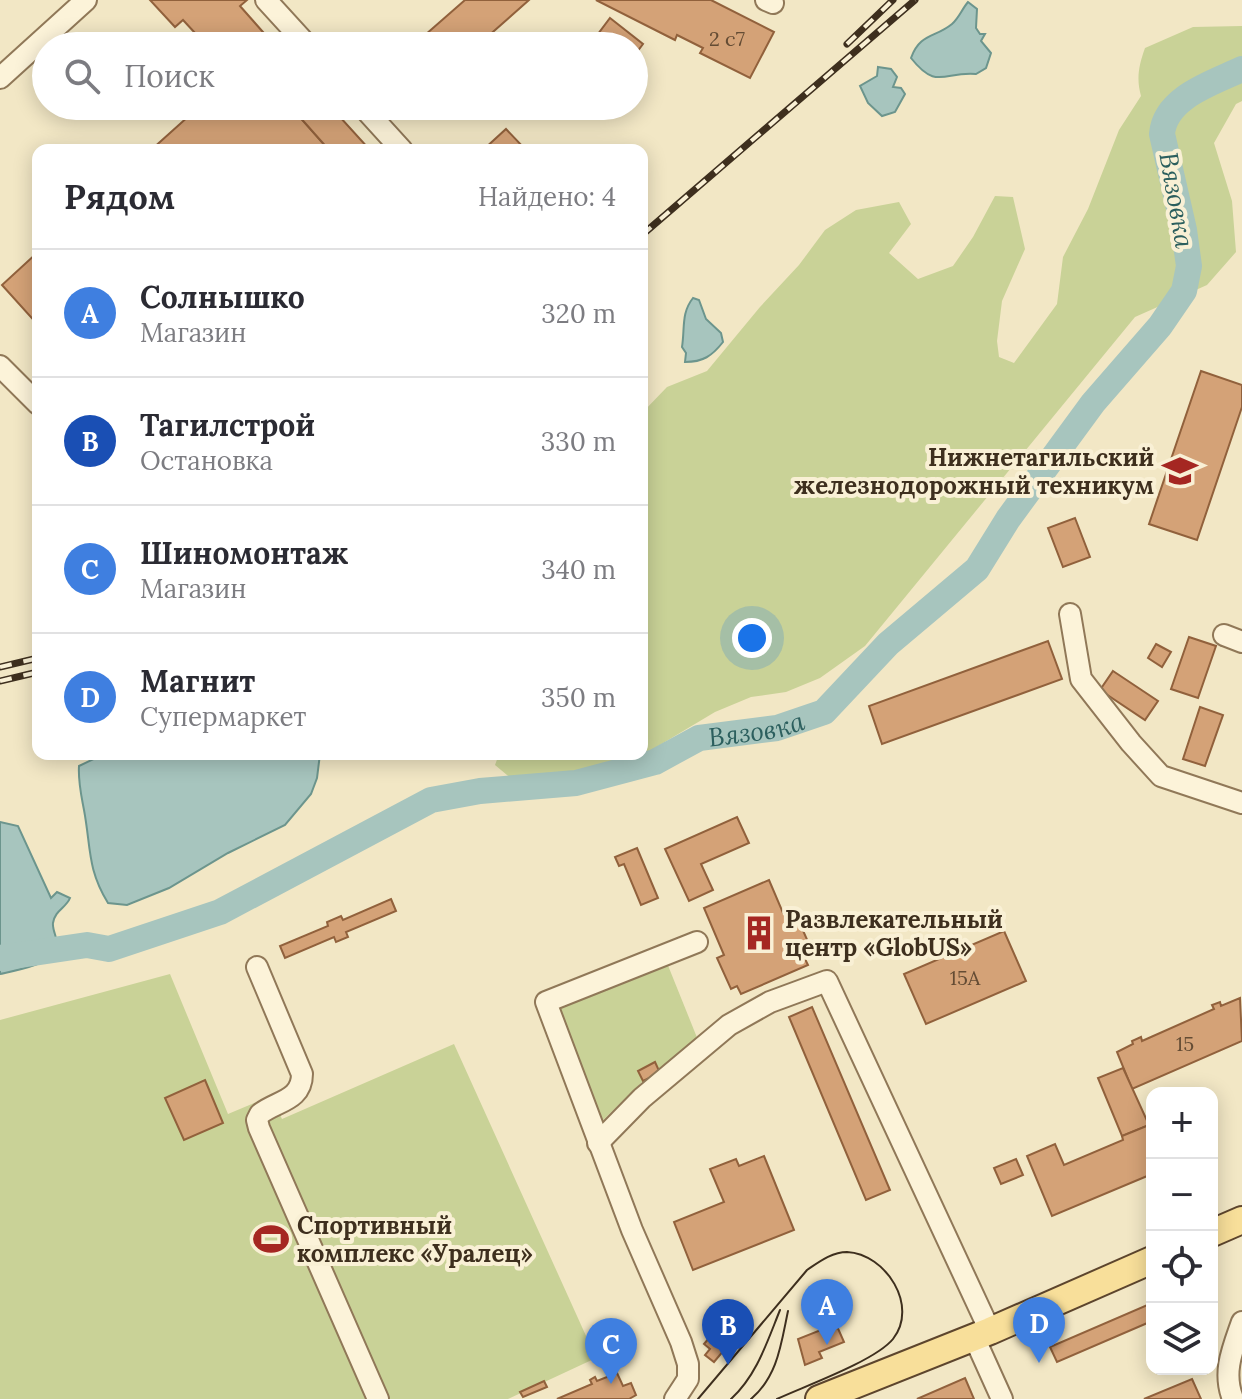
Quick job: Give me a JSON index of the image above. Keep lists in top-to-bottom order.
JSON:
{
  "water": ["Вязовка"],
  "places": {
    "school or university": ["Нижнетагильский железнодорожный техникум"],
    "building": ["Развлекательный центр «GlobUS»"],
    "sports": ["Спортивный комплекс «Уралец»"]
  },
  "house_numbers": ["2 с7", "15А", "15"],
  "page": {
    "search": "Поиск",
    "heading": ["Рядом", "Найдено: 4"],
    "list": [
      {
        "mark": "A",
        "name": "Солнышко",
        "note": "Магазин",
        "value": "320 m"
      },
      {
        "mark": "B",
        "name": "Тагилстрой",
        "note": "Остановка",
        "value": "330 m"
      },
      {
        "mark": "C",
        "name": "Шиномонтаж",
        "note": "Магазин",
        "value": "340 m"
      },
      {
        "mark": "D",
        "name": "Магнит",
        "note": "Супермаркет",
        "value": "350 m"
      }
    ],
    "map_buttons": ["+", "−"],
    "pins": [
      "A",
      "D",
      "B",
      "C"
    ]
  }
}
